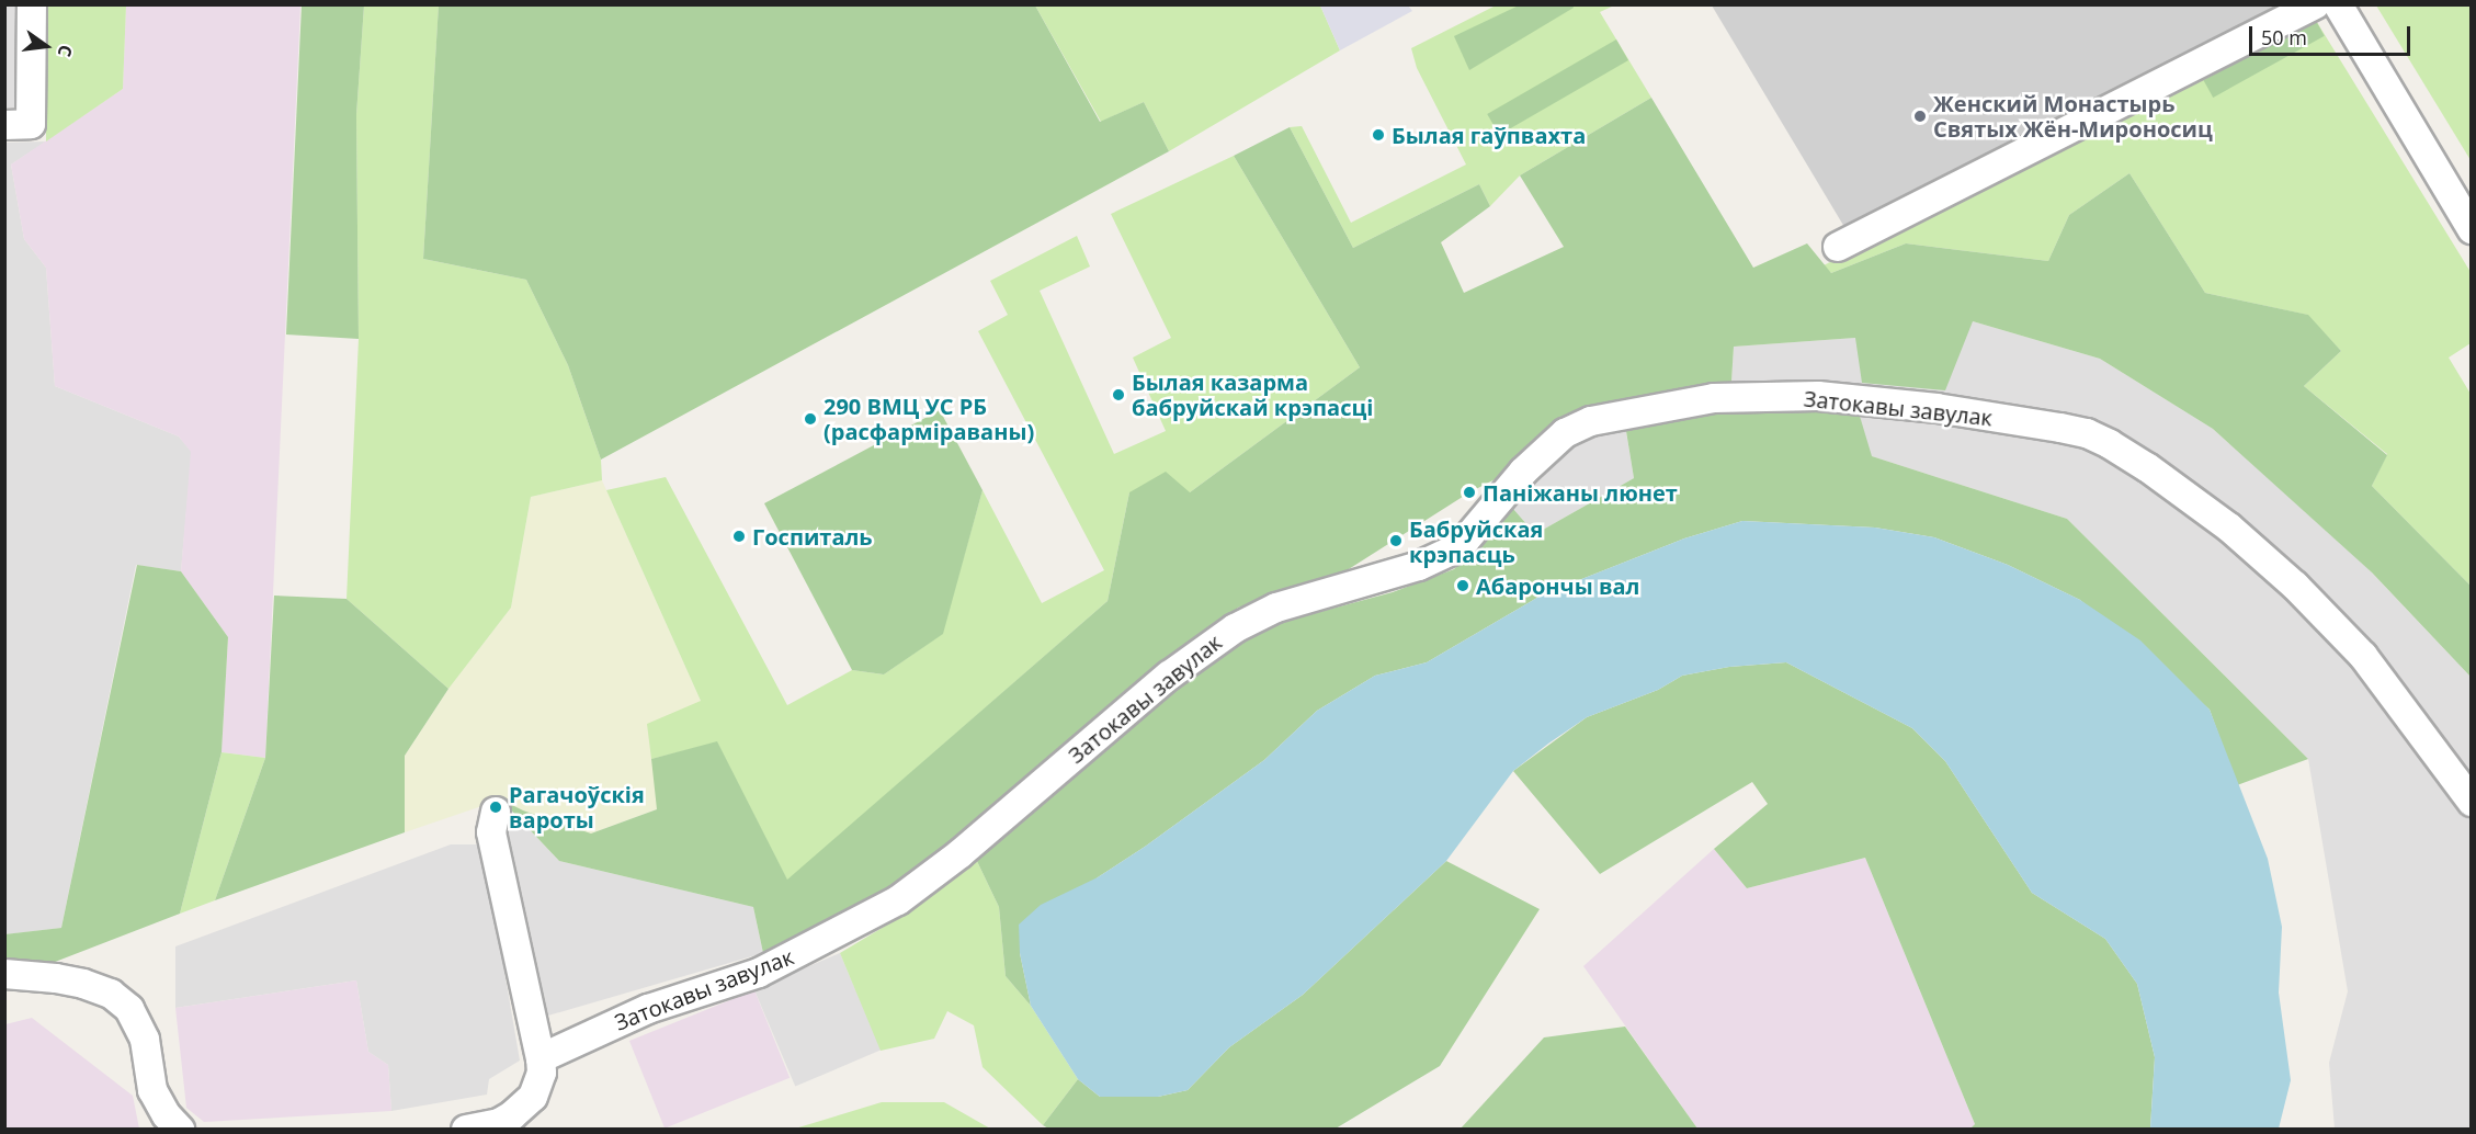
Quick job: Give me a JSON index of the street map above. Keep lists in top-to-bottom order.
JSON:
{
  "streets": {
    "street": ["Затокавы завулак"]
  },
  "places": [
    "Женский Монастырь Святых Жён-Мироносиц",
    "Былая гаўпвахта",
    "Былая казарма бабруйскай крэпасці",
    "290 ВМЦ УС РБ (расфарміраваны)",
    "Паніжаны люнет",
    "Госпиталь",
    "Бабруйская крэпасць",
    "Абарончы вал",
    "Рагачоўскія вароты"
  ],
  "scale_bar": "50 m",
  "north": "right"
}
